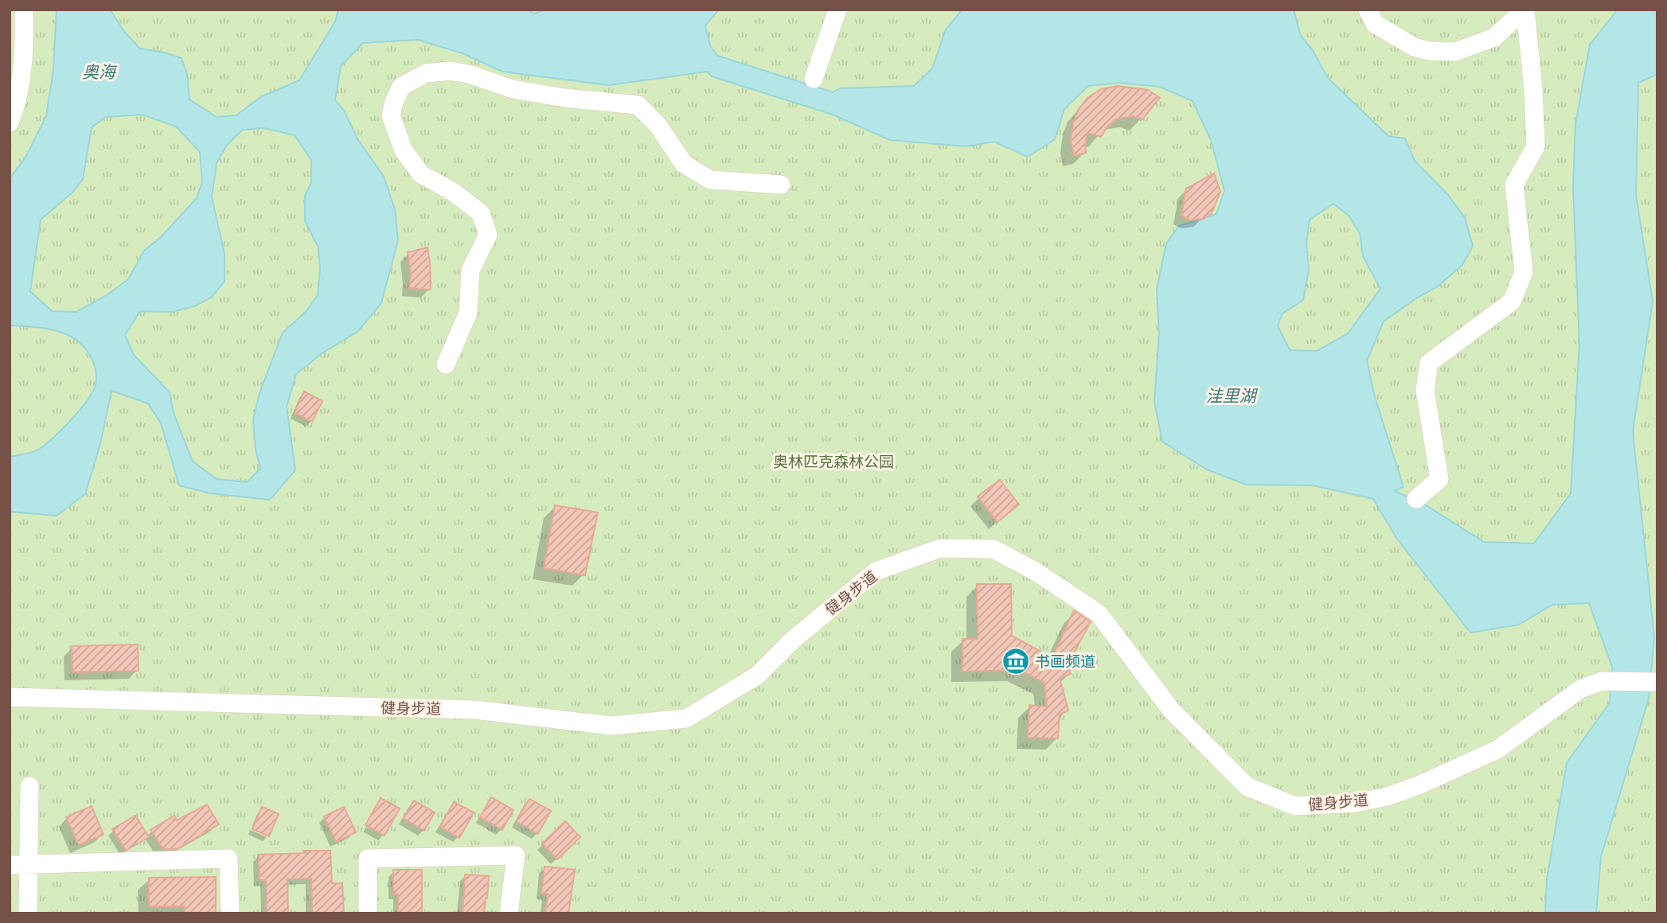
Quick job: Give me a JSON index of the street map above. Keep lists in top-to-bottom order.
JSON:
{
  "streets": {
    "street": ["健身步道"]
  },
  "water": ["奥海", "洼里湖"],
  "parks": ["奥林匹克森林公园"],
  "places": {
    "museum": ["书画频道"]
  }
}
